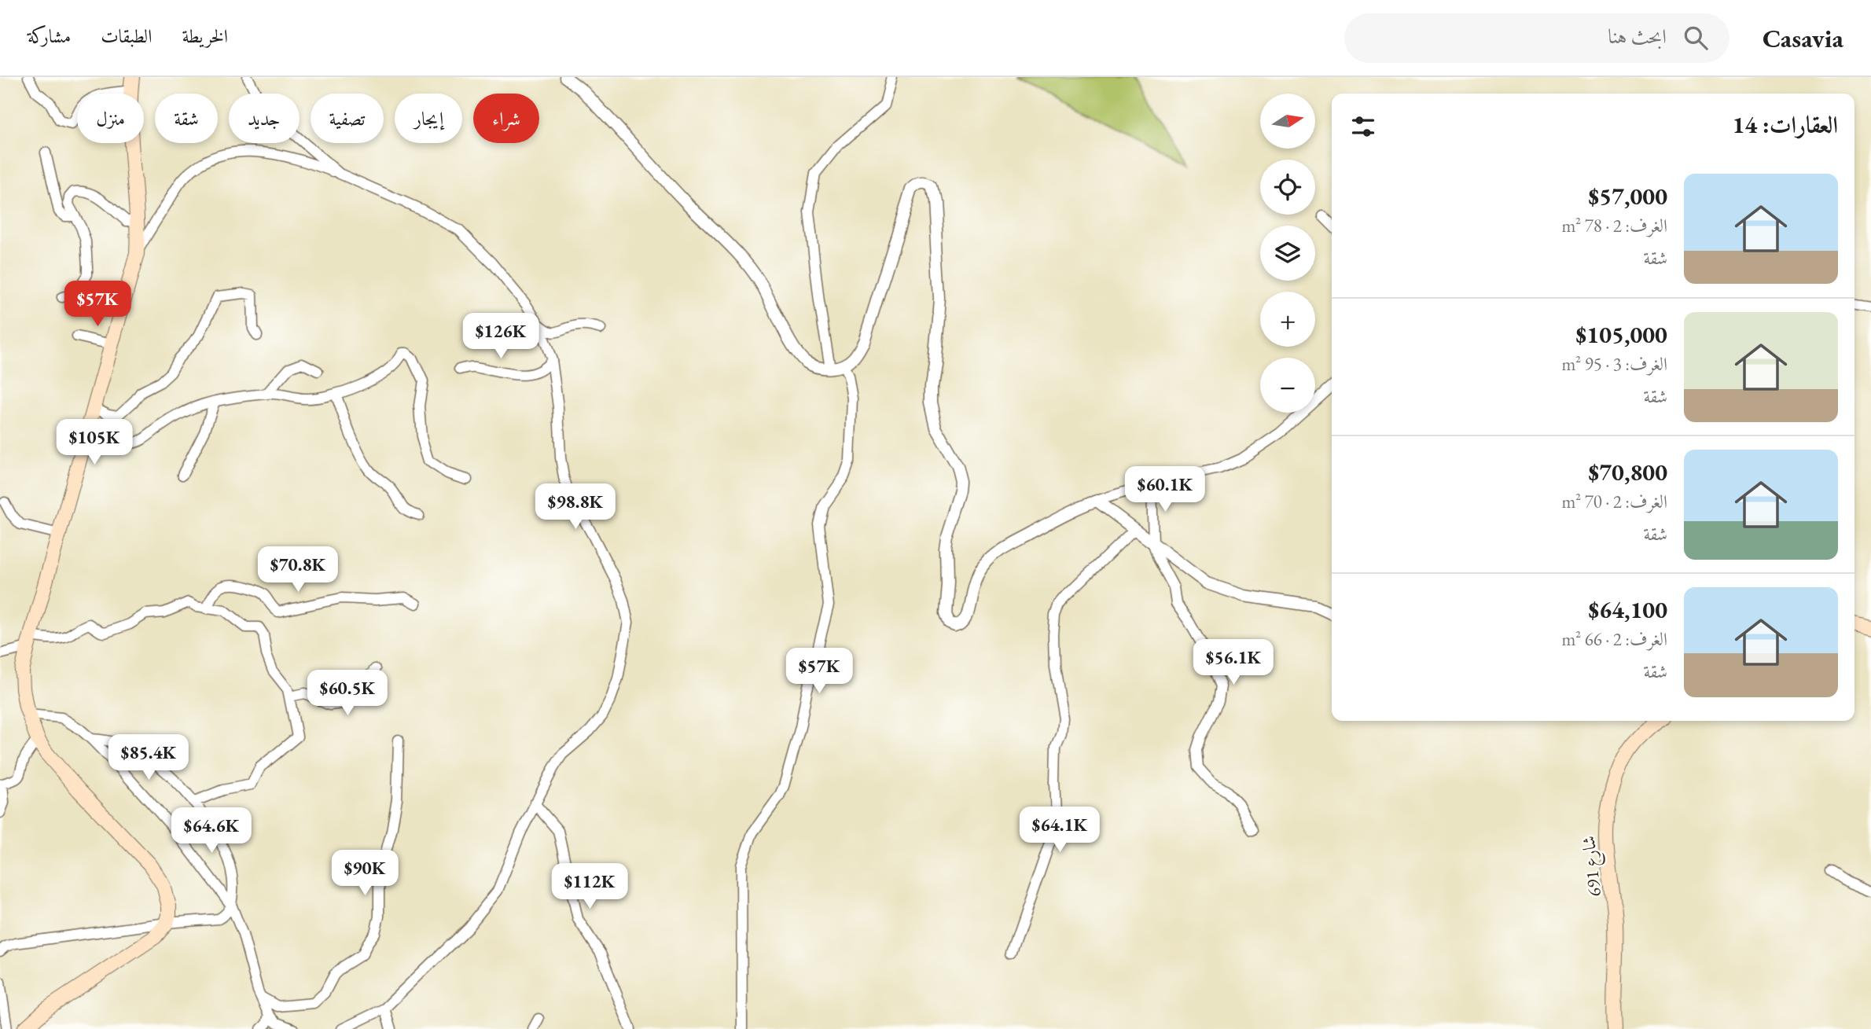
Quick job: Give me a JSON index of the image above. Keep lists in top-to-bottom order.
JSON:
{
  "streets": {
    "main road": ["شارع 691"]
  },
  "north": "right",
  "page": {
    "header": "Casavia",
    "search": "ابحث هنا",
    "nav": ["الخريطة", "الطبقات", "مشاركة"],
    "map_buttons": ["+", "−"],
    "chip": [
      "شراء",
      "إيجار",
      "تصفية",
      "جديد",
      "شقة",
      "منزل"
    ],
    "heading": "العقارات: 14",
    "list": [
      {
        "name": "$57,000",
        "note": "الغرف: 2 · 78 m² · شقة"
      },
      {
        "name": "$105,000",
        "note": "الغرف: 3 · 95 m² · شقة"
      },
      {
        "name": "$70,800",
        "note": "الغرف: 2 · 70 m² · شقة"
      },
      {
        "name": "$64,100",
        "note": "الغرف: 2 · 66 m² · شقة"
      }
    ],
    "price": [
      "$57K",
      "$126K",
      "$105K",
      "$60.1K",
      "$98.8K",
      "$70.8K",
      "$56.1K",
      "$57K",
      "$60.5K",
      "$85.4K",
      "$64.1K",
      "$64.6K",
      "$90K",
      "$112K"
    ]
  }
}
